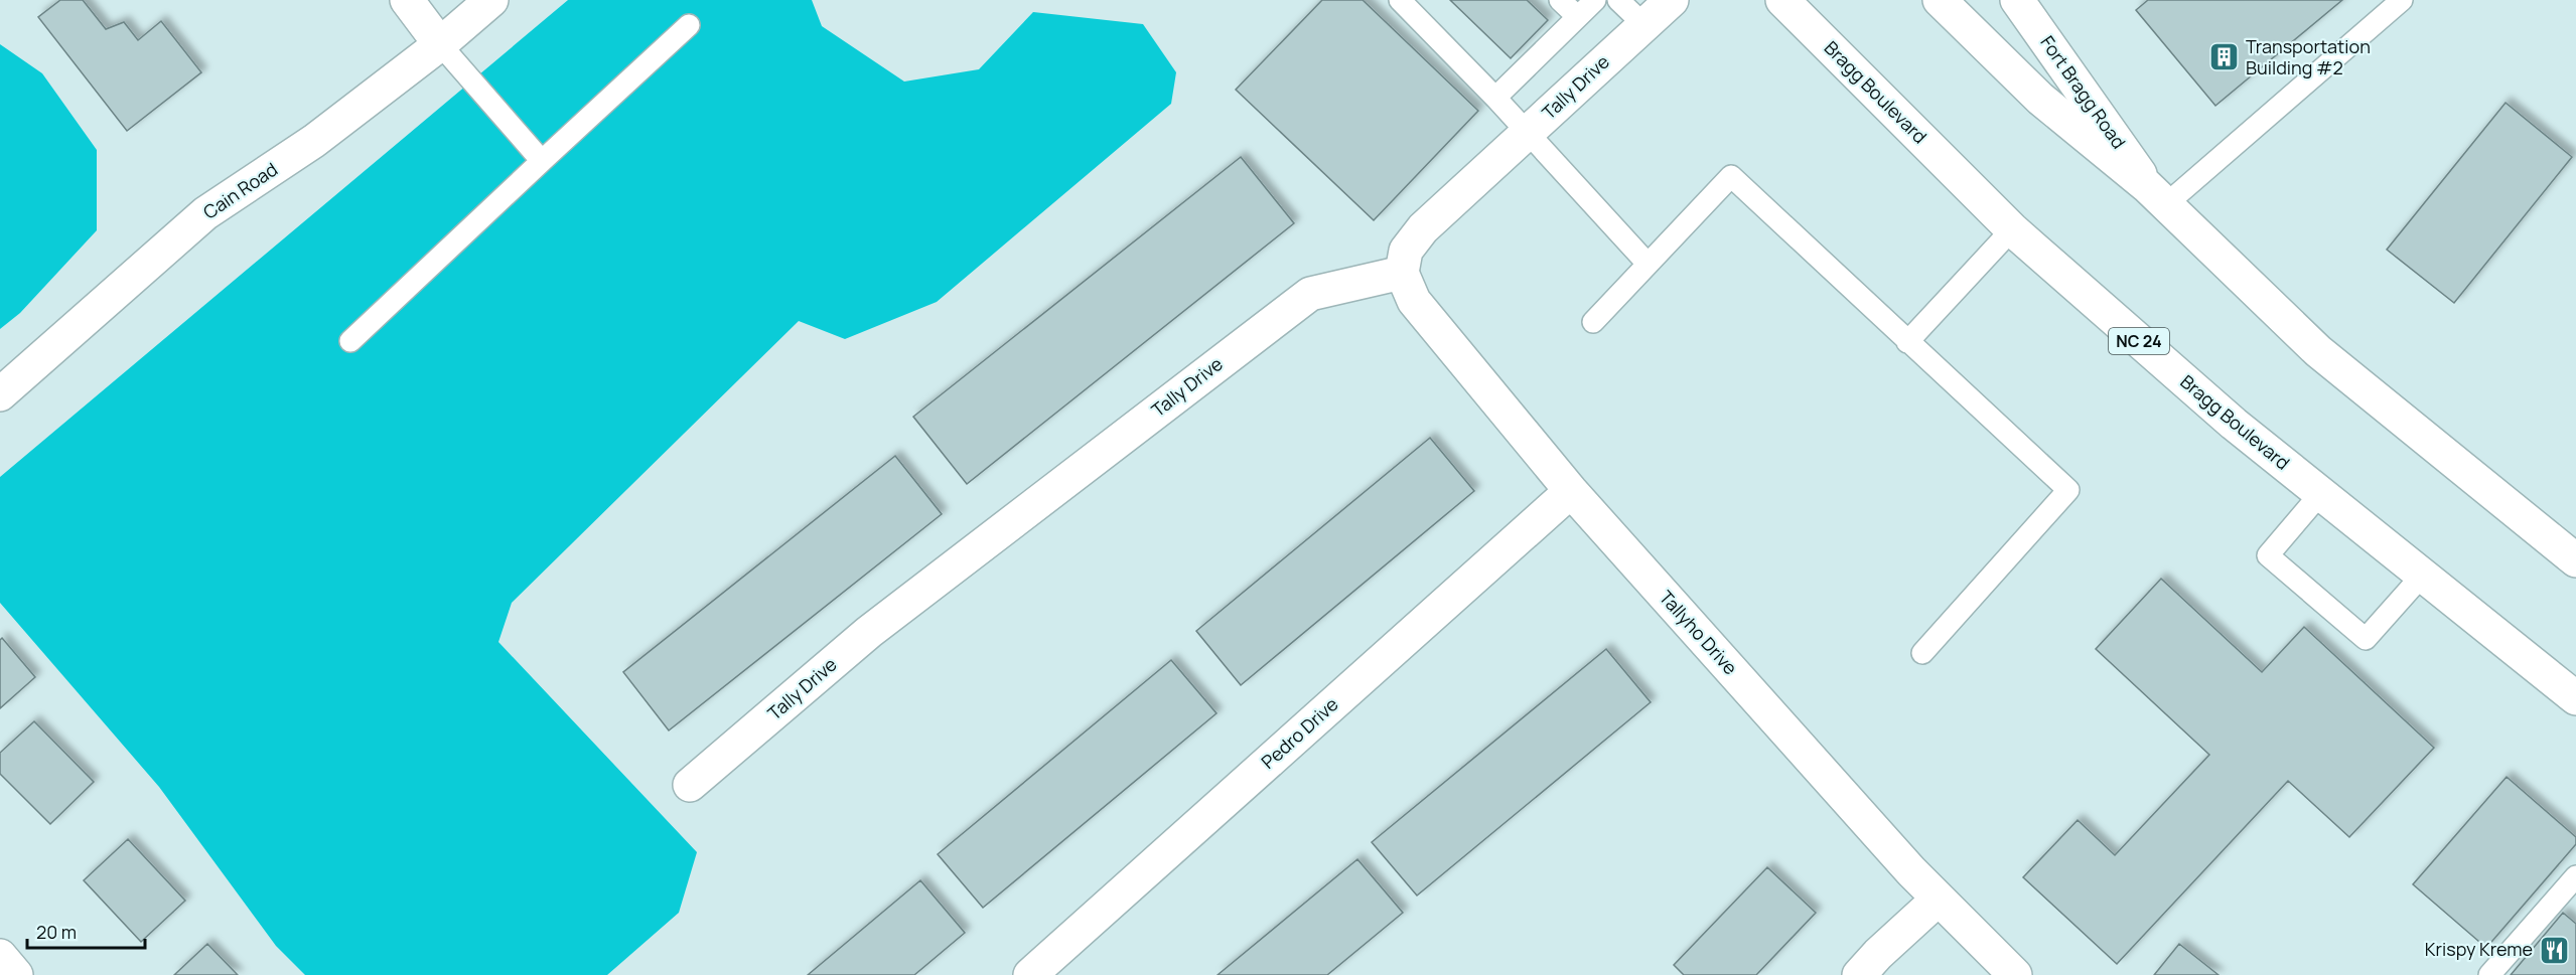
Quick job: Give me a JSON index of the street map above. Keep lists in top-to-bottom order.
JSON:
{
  "streets": {
    "street": [
      "Tally Drive",
      "Bragg Boulevard",
      "Fort Bragg Road",
      "Cain Road",
      "NC 24",
      "Tallyho Drive",
      "Pedro Drive"
    ]
  },
  "crossings": [
    ["Tally Drive", "Tallyho Drive"],
    ["Tallyho Drive", "Pedro Drive"]
  ],
  "places": {
    "building": ["Transportation Building #2"],
    "restaurant": ["Krispy Kreme"]
  },
  "scale_bar": "20 m"
}
